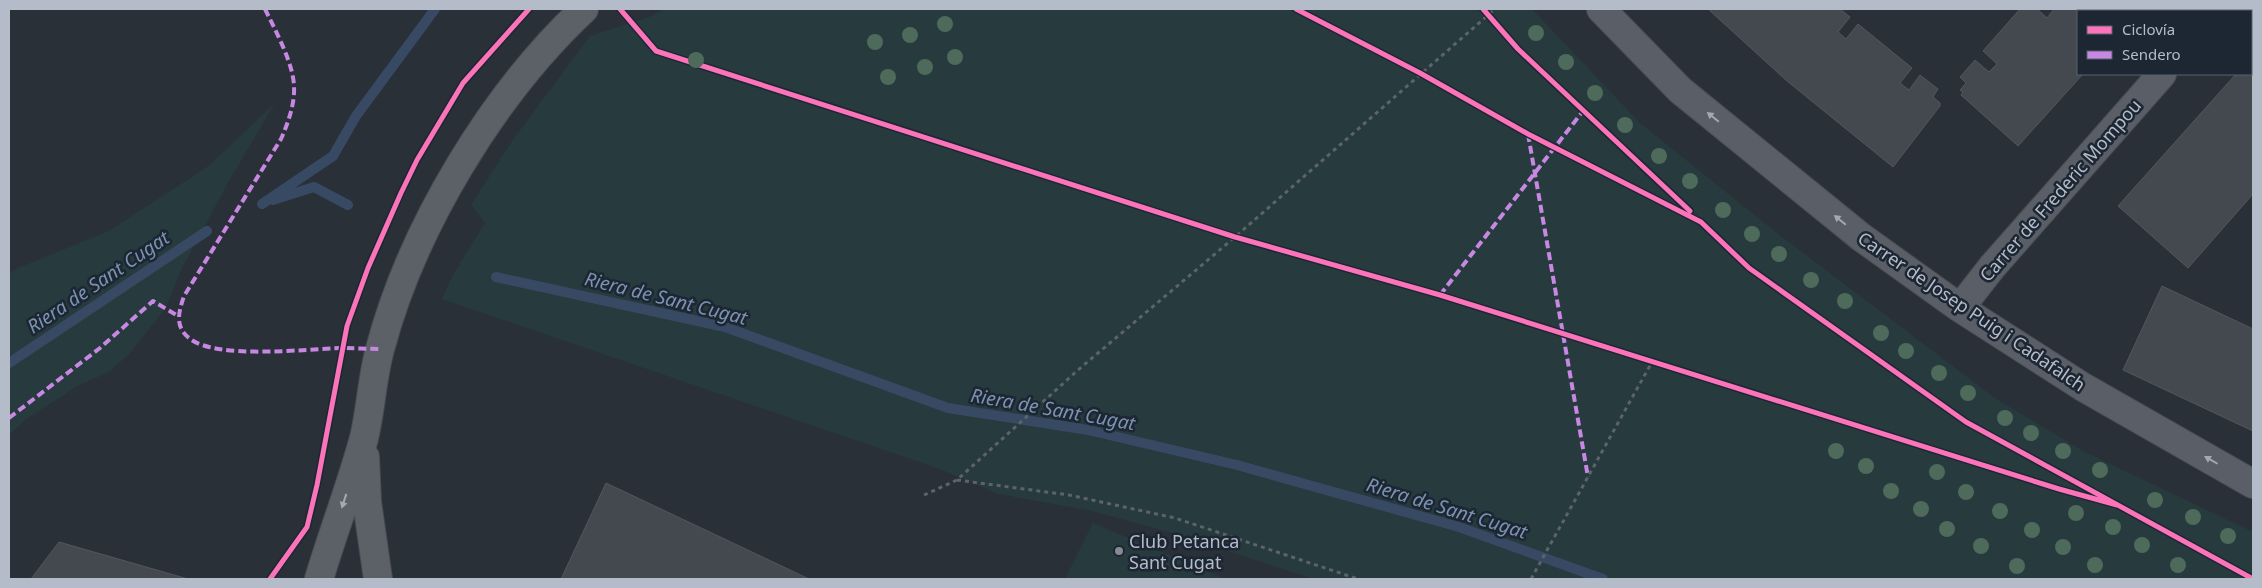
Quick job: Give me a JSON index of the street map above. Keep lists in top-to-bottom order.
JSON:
{
  "streets": {
    "street": ["Carrer de Frederic Mompou", "Carrer de Josep Puig i Cadafalch"]
  },
  "crossings": [
    ["Carrer de Frederic Mompou", "Carrer de Josep Puig i Cadafalch"]
  ],
  "one_way": ["Carrer de Josep Puig i Cadafalch"],
  "water": ["Riera de Sant Cugat"],
  "places": ["Club Petanca Sant Cugat"],
  "legend": ["Ciclovía", "Sendero"]
}
